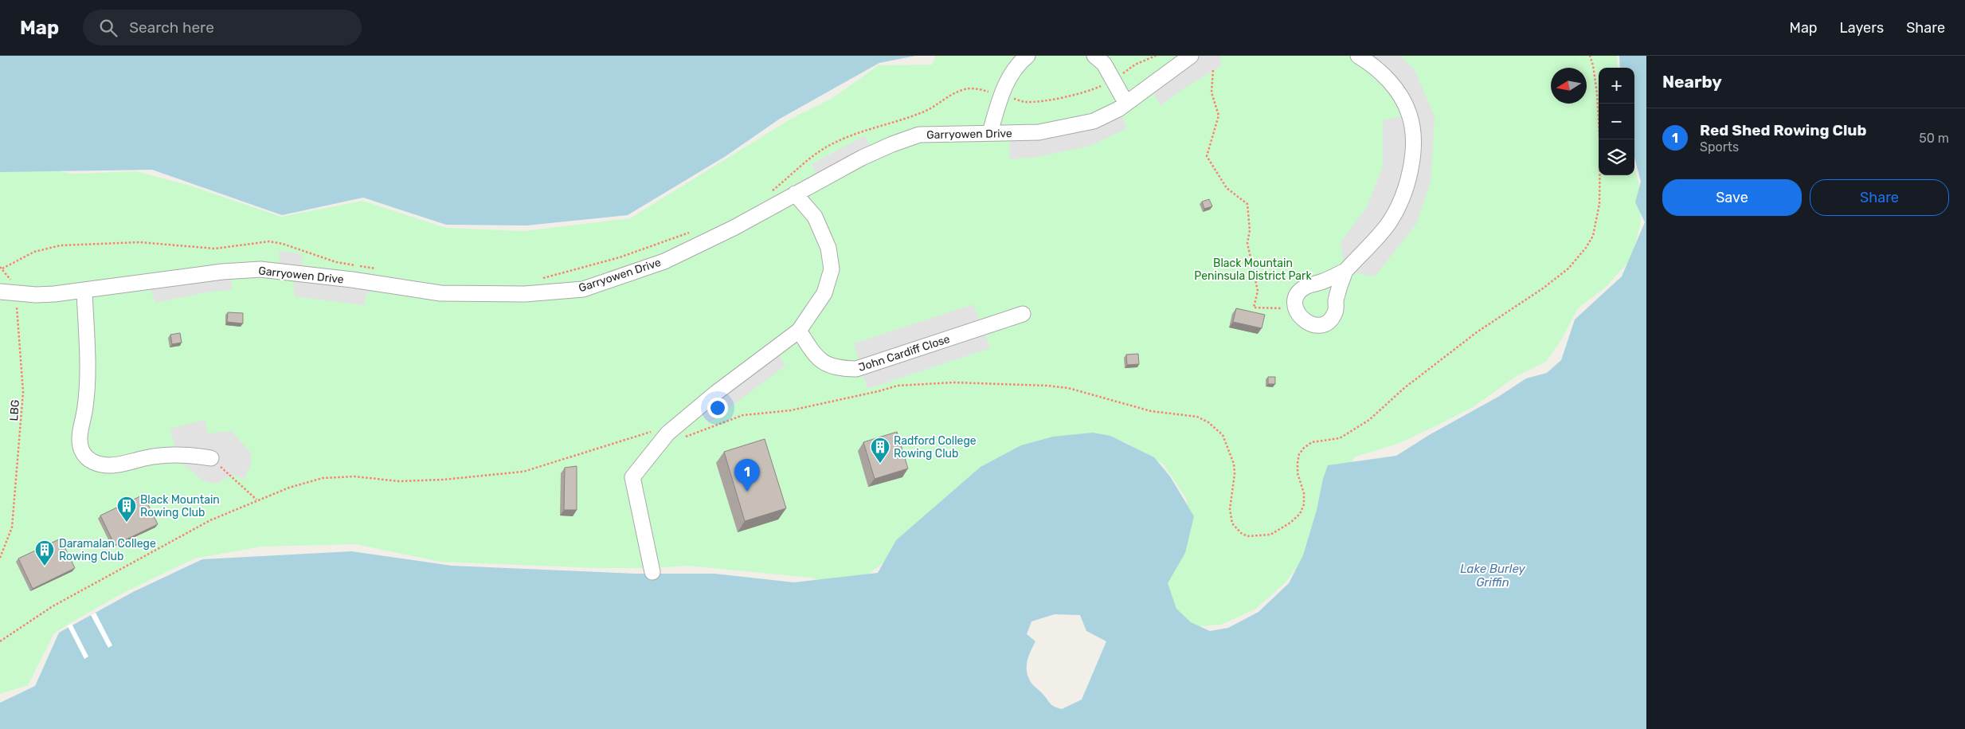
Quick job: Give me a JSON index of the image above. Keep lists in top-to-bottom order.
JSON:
{
  "streets": {
    "street": ["Garryowen Drive", "John Cardiff Close"],
    "path": ["LBG"]
  },
  "crossings": [
    ["Garryowen Drive", "LBG"]
  ],
  "water": ["Lake Burley Griffin"],
  "parks": ["Black Mountain Peninsula District Park"],
  "places": {
    "building": ["Radford College Rowing Club", "Black Mountain Rowing Club", "Daramalan College Rowing Club"]
  },
  "north": "left",
  "page": {
    "header": "Map",
    "search": "Search here",
    "nav": ["Map", "Layers", "Share"],
    "heading": "Nearby",
    "map_buttons": ["+", "−"],
    "list": [
      {
        "mark": "1",
        "name": "Red Shed Rowing Club",
        "note": "Sports",
        "value": "50 m"
      }
    ],
    "buttons": ["Save", "Share"],
    "pins": "1"
  }
}
